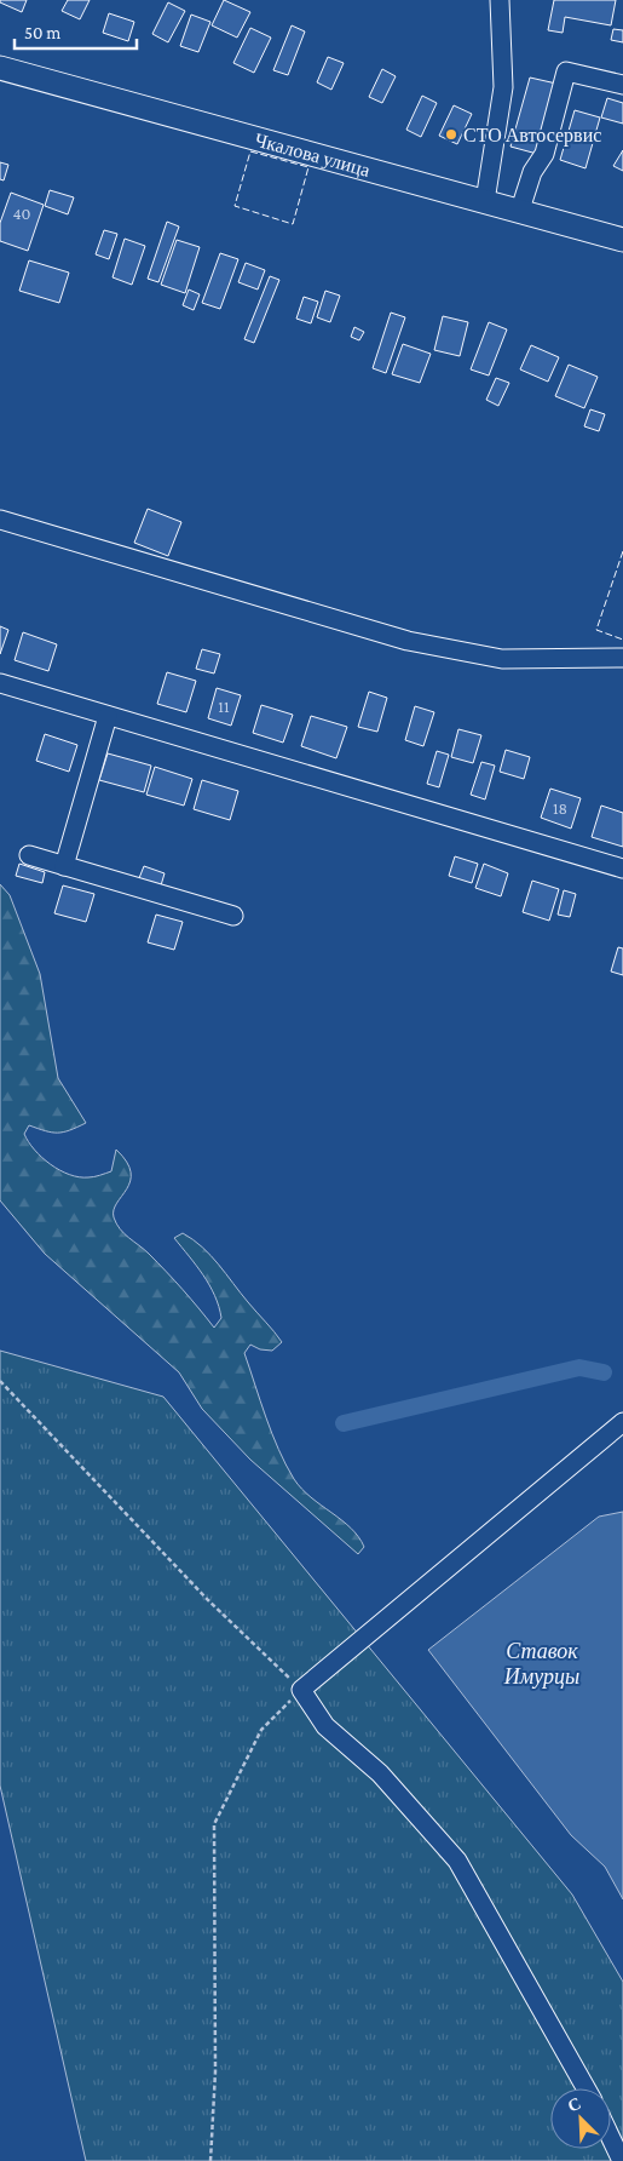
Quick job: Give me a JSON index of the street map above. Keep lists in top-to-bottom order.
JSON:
{
  "streets": {
    "main road": ["Чкалова улица"]
  },
  "water": ["Ставок Имурцы"],
  "places": ["СТО Автосервис"],
  "house_numbers": ["40", "11", "18"],
  "scale_bar": "50 m",
  "north": "top left"
}
